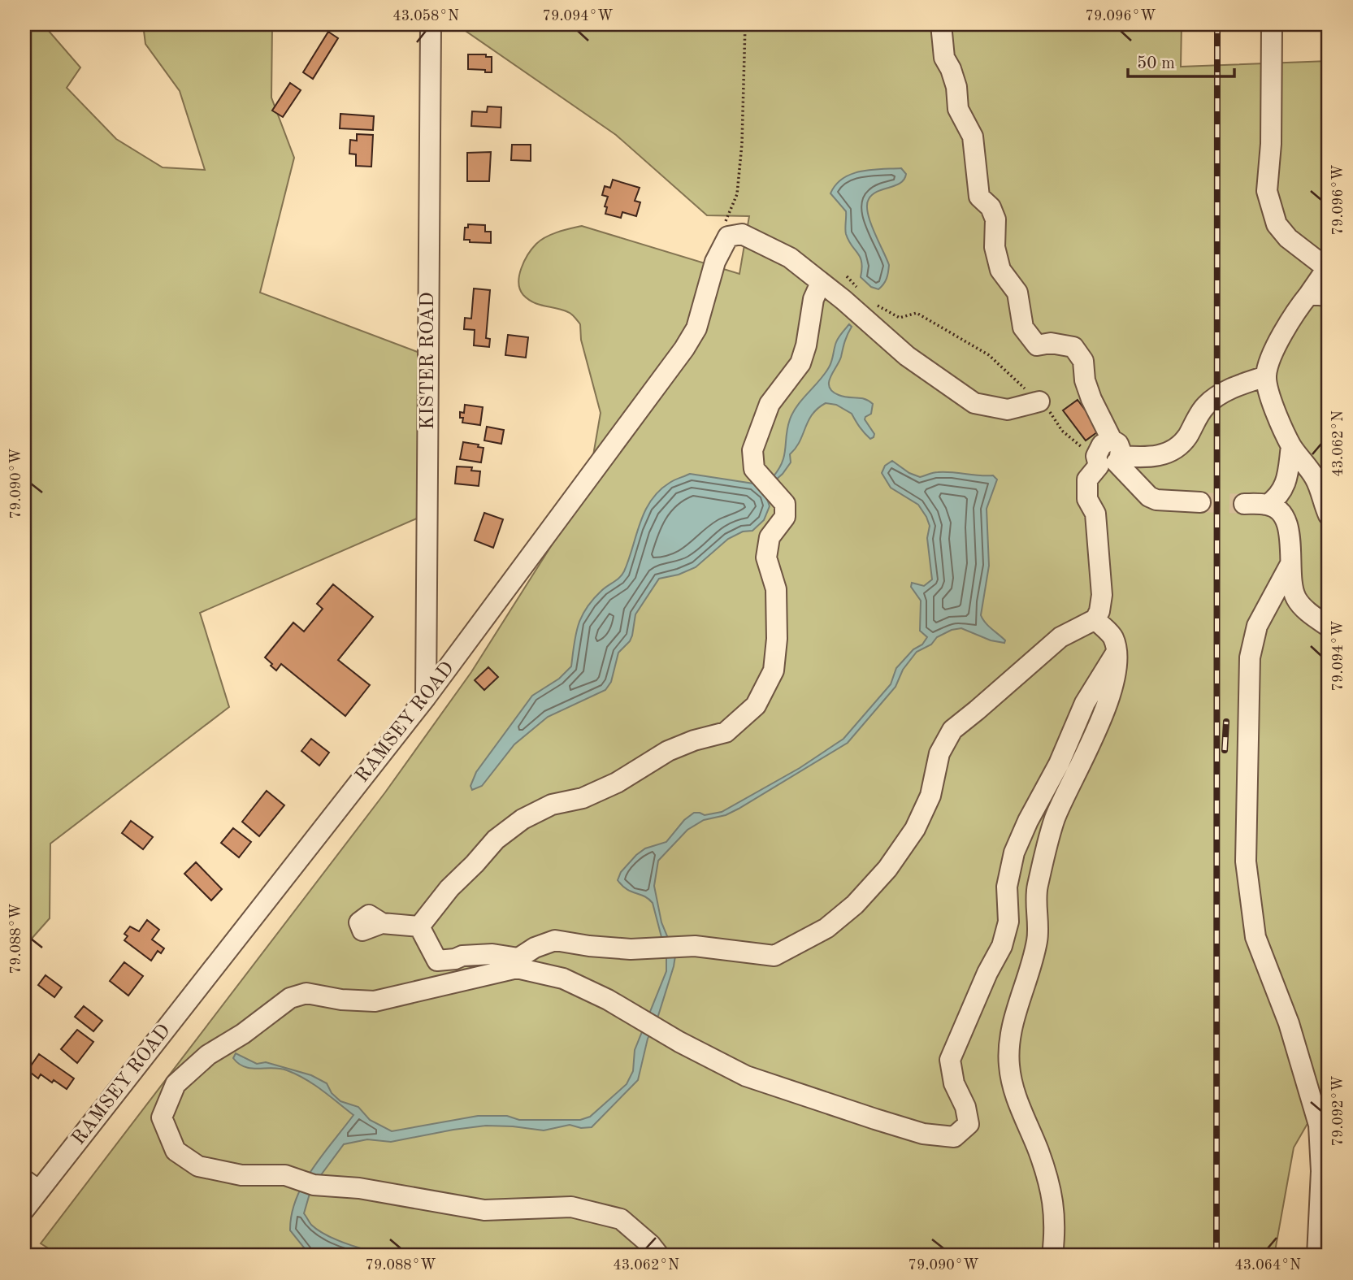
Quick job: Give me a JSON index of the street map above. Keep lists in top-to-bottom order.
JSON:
{
  "streets": {
    "street": ["KISTER ROAD", "RAMSEY ROAD"]
  },
  "crossings": [
    ["KISTER ROAD", "RAMSEY ROAD"]
  ],
  "scale_bar": "50 m",
  "coordinates": [
    "43.058°N",
    "79.094°W",
    "79.096°W",
    "43.062°N",
    "79.090°W",
    "79.088°W",
    "79.092°W",
    "43.064°N"
  ]
}
